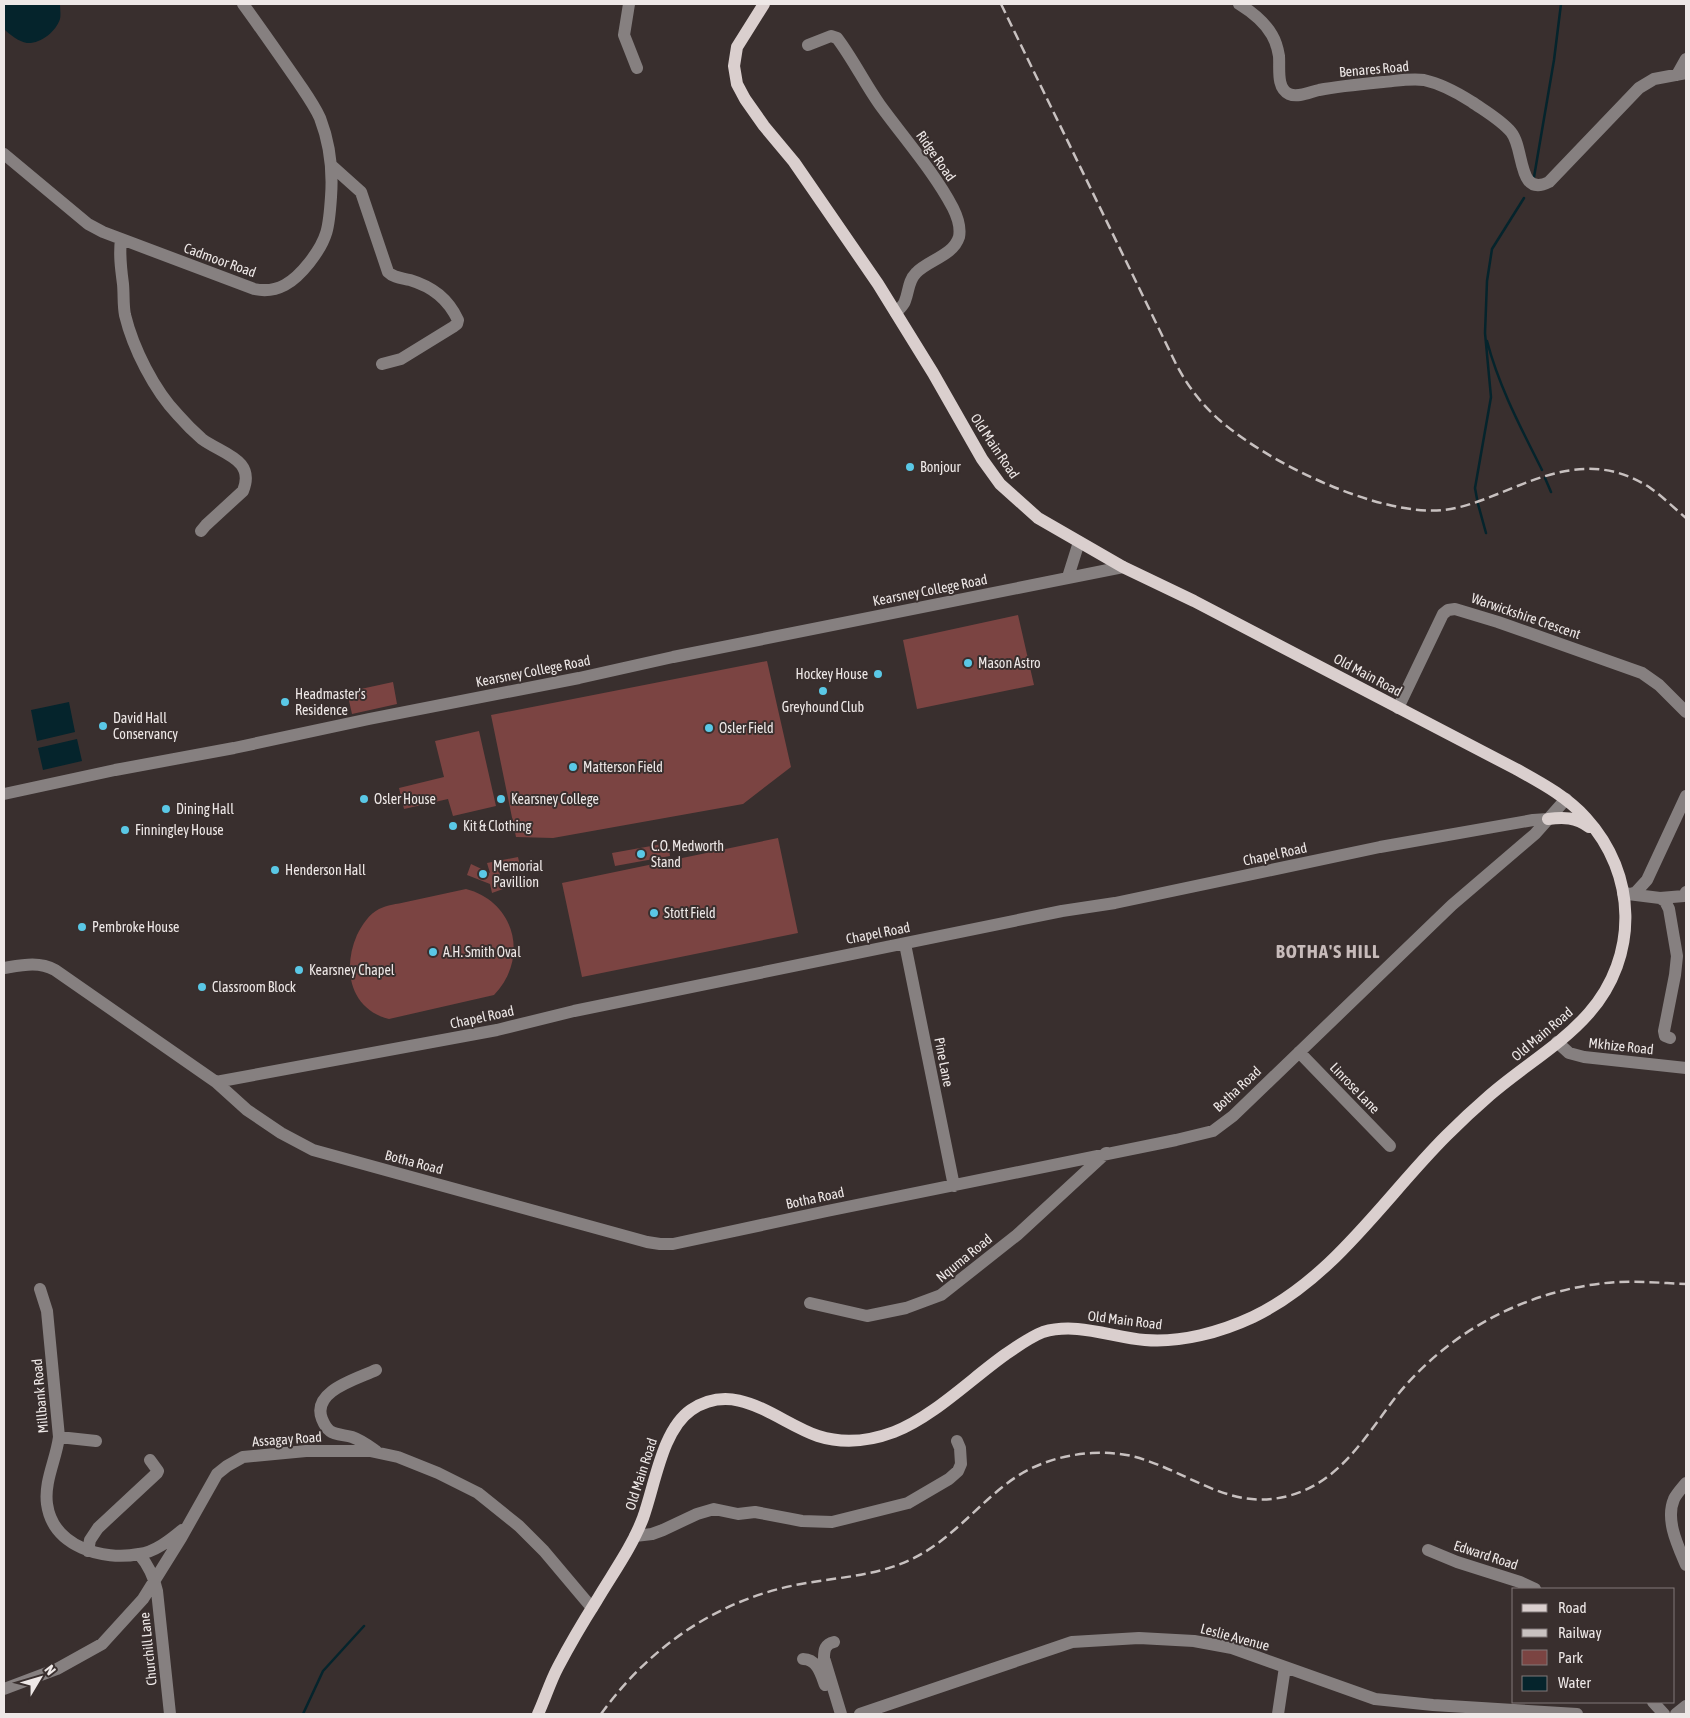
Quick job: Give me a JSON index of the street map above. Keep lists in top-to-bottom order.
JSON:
{
  "streets": {
    "main road": ["Old Main Road"],
    "street": [
      "Benares Road",
      "Ridge Road",
      "Cadmoor Road",
      "Kearsney College Road",
      "Warwickshire Crescent",
      "Chapel Road",
      "Mkhize Road",
      "Pine Lane",
      "Linrose Lane",
      "Botha Road",
      "Nquma Road",
      "Millbank Road",
      "Assagay Road",
      "Edward Road",
      "Leslie Avenue",
      "Churchill Lane"
    ]
  },
  "crossings": [
    ["Ridge Road", "Old Main Road"],
    ["Old Main Road", "Kearsney College Road"],
    ["Old Main Road", "Warwickshire Crescent"],
    ["Old Main Road", "Mkhize Road"],
    ["Old Main Road", "Botha Road"],
    ["Old Main Road", "Assagay Road"],
    ["Chapel Road", "Pine Lane"],
    ["Chapel Road", "Botha Road"],
    ["Pine Lane", "Botha Road"],
    ["Linrose Lane", "Botha Road"],
    ["Botha Road", "Nquma Road"],
    ["Millbank Road", "Assagay Road"],
    ["Assagay Road", "Churchill Lane"]
  ],
  "districts": ["BOTHA'S HILL"],
  "places": [
    "Bonjour",
    "Mason Astro",
    "Hockey House",
    "Greyhound Club",
    "Headmaster's Residence",
    "David Hall Conservancy",
    "Osler Field",
    "Matterson Field",
    "Osler House",
    "Kearsney College",
    "Dining Hall",
    "Kit & Clothing",
    "Finningley House",
    "C.O. Medworth Stand",
    "Henderson Hall",
    "Memorial Pavillion",
    "Stott Field",
    "Pembroke House",
    "A.H. Smith Oval",
    "Kearsney Chapel",
    "Classroom Block"
  ],
  "legend": [
    "Road",
    "Railway",
    "Park",
    "Water"
  ],
  "north": "top right"
}
